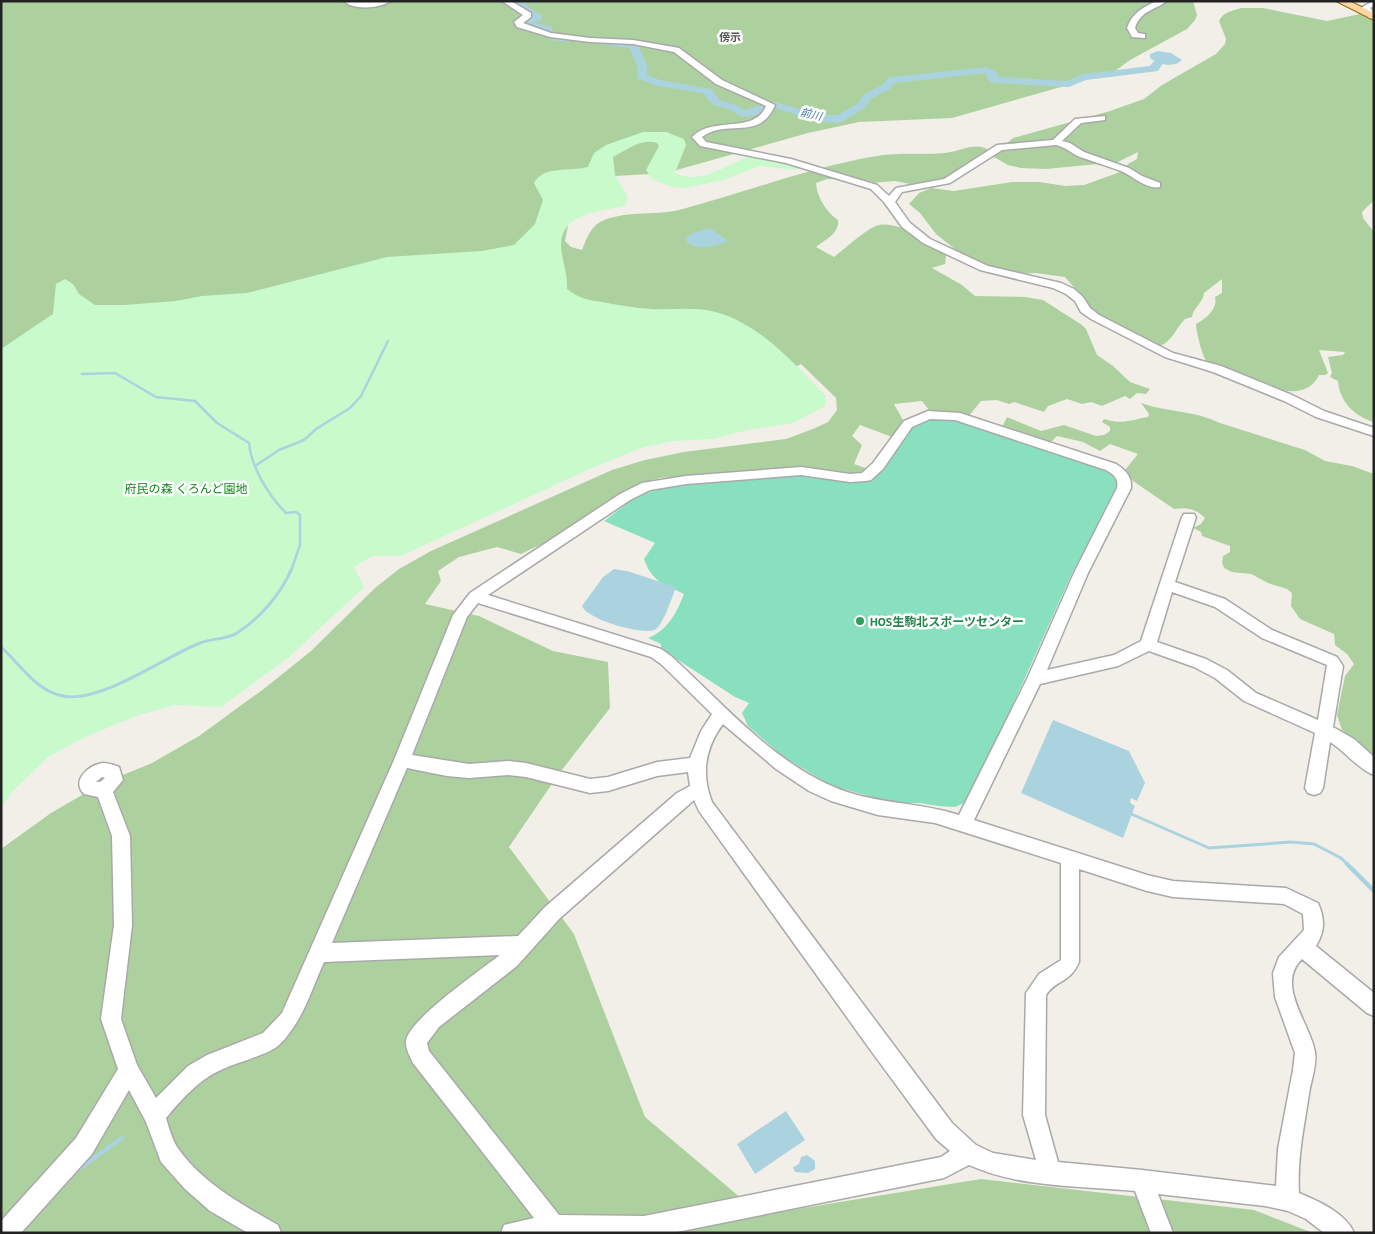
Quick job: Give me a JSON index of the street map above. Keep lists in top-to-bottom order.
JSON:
{
  "districts": ["傍示"],
  "water": ["前川"],
  "parks": ["府民の森 くろんど園地"],
  "places": ["HOS生駒北スポーツセンター"]
}
